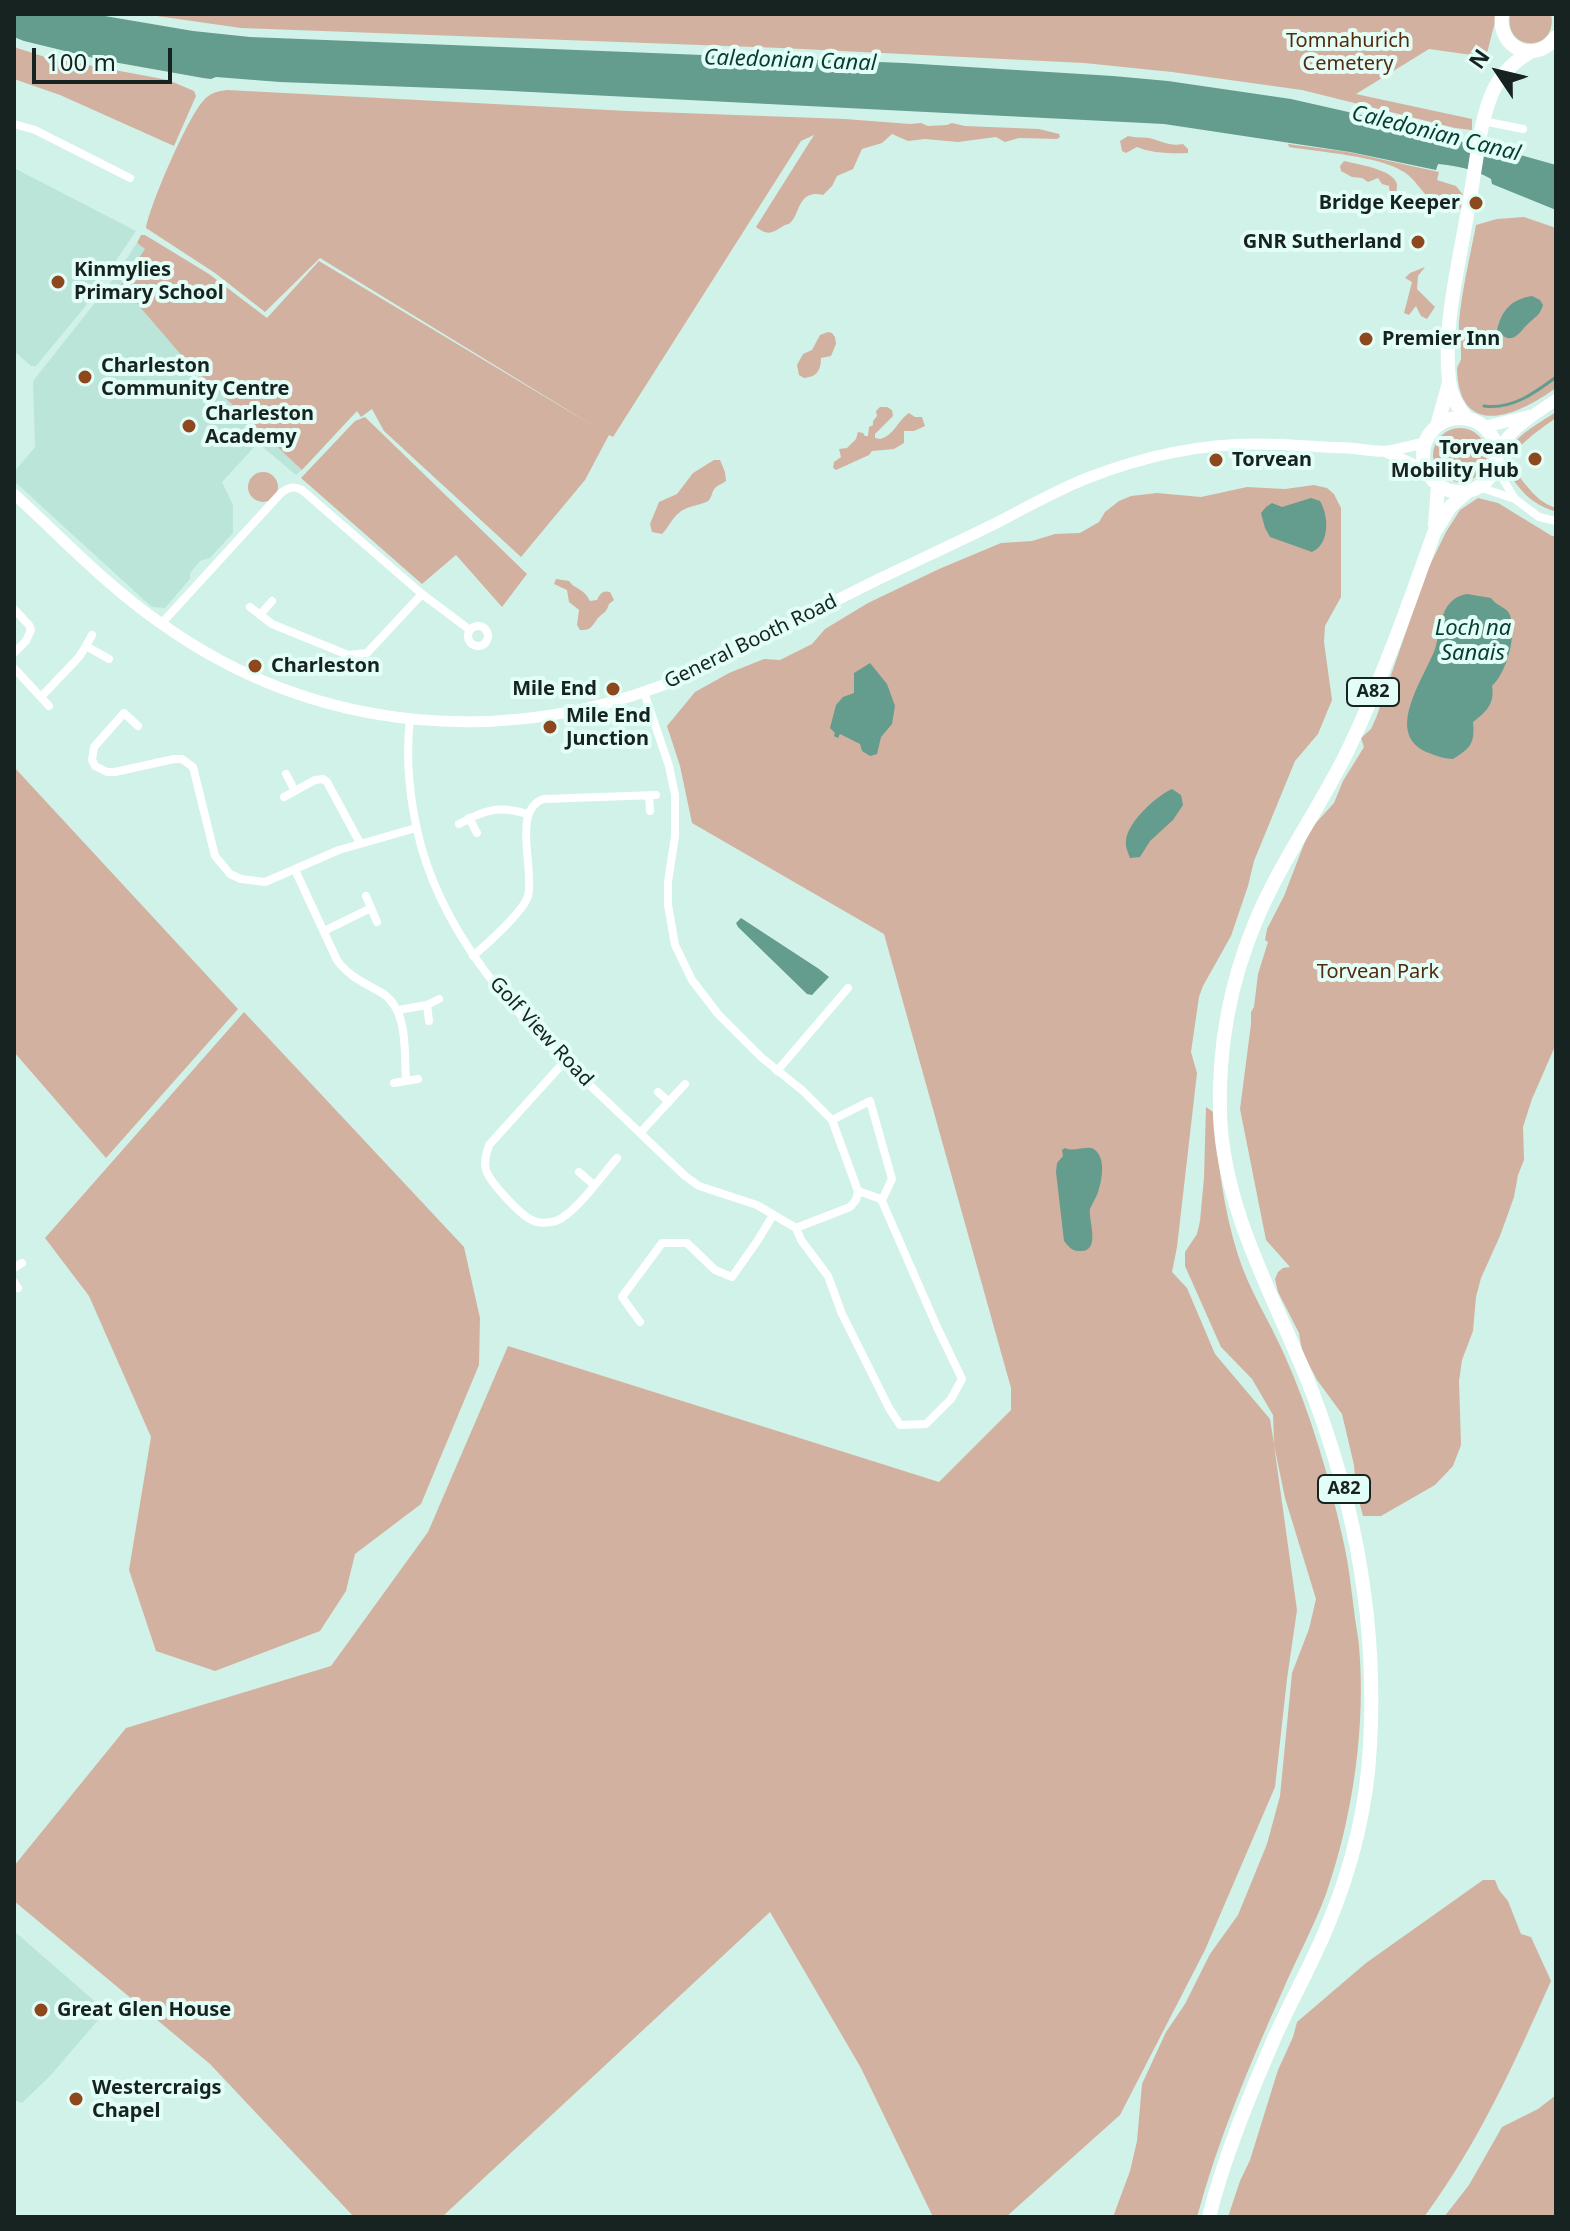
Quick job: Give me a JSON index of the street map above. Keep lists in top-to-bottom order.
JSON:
{
  "streets": {
    "highway": ["A82"],
    "street": ["General Booth Road", "Golf View Road"]
  },
  "crossings": [
    ["General Booth Road", "A82"],
    ["General Booth Road", "Golf View Road"]
  ],
  "water": ["Caledonian Canal", "Loch na Sanais"],
  "parks": ["Tomnahurich Cemetery", "Torvean Park"],
  "places": [
    "Bridge Keeper",
    "GNR Sutherland",
    "Kinmylies Primary School",
    "Premier Inn",
    "Charleston Community Centre",
    "Charleston Academy",
    "Torvean Mobility Hub",
    "Torvean",
    "Charleston",
    "Mile End",
    "Mile End Junction",
    "Great Glen House",
    "Westercraigs Chapel"
  ],
  "scale_bar": "100 m",
  "north": "top left"
}
